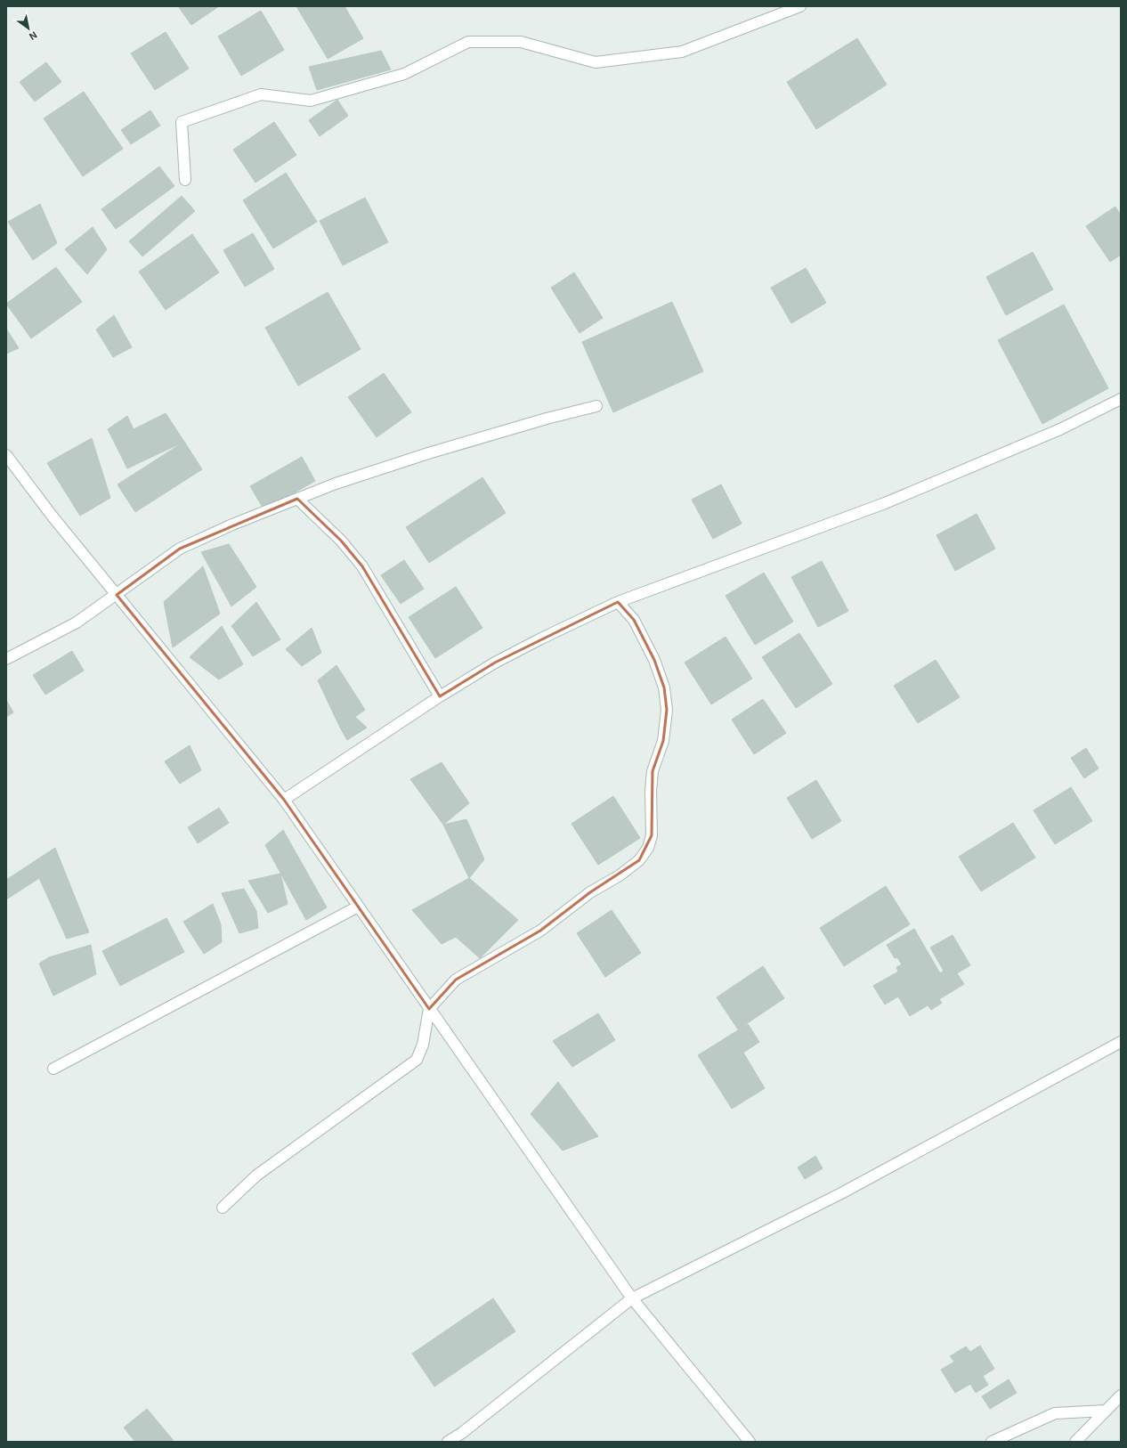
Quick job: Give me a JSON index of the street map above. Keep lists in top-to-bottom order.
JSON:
{
  "north": "bottom right"
}
